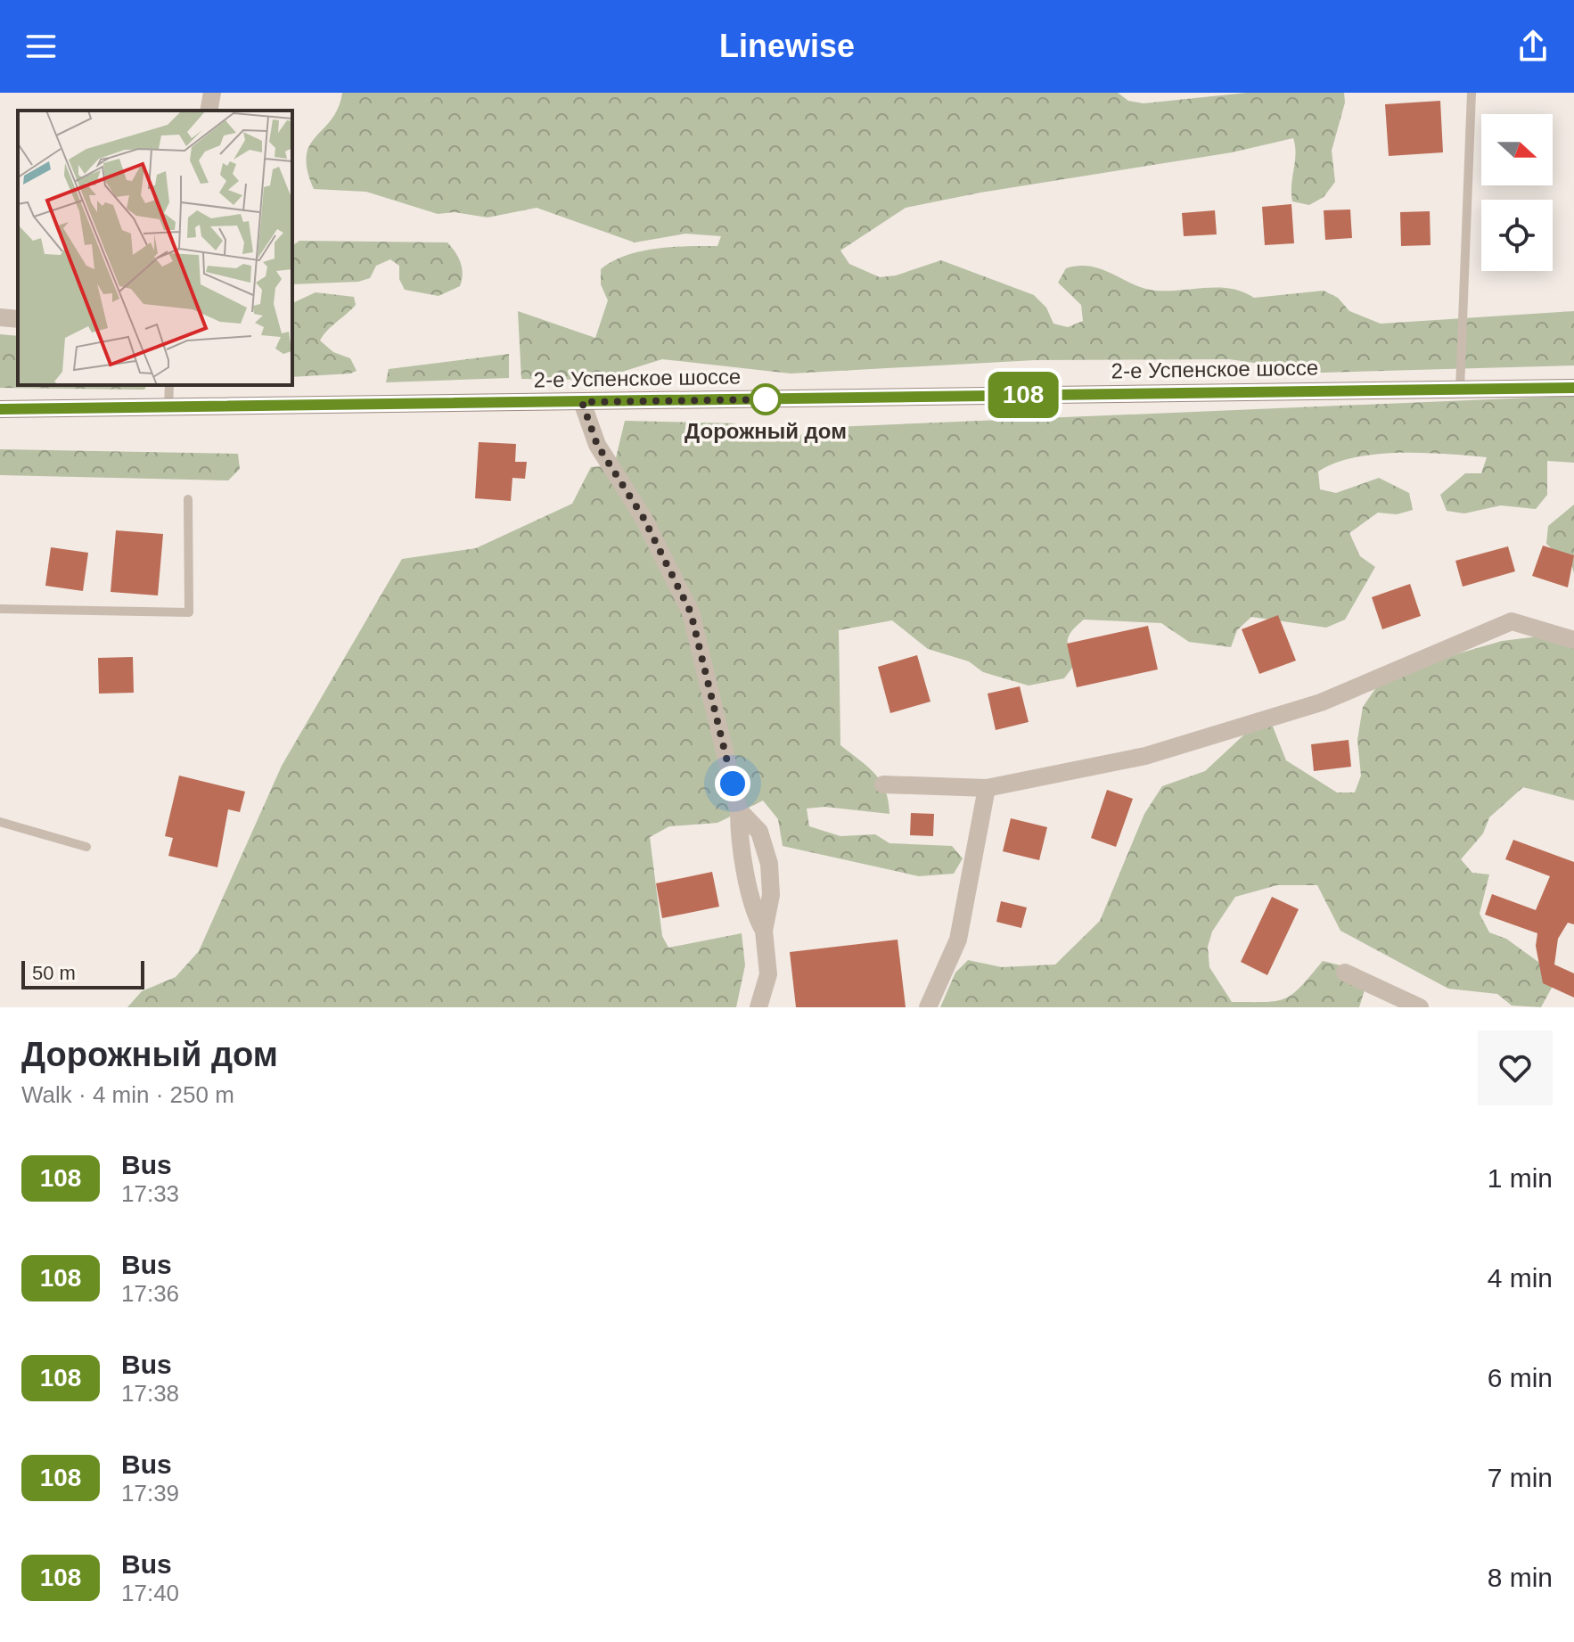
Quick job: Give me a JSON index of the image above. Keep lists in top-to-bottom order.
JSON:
{
  "streets": {
    "main road": ["2-е Успенское шоссе"]
  },
  "places": ["Дорожный дом"],
  "lines": ["bus line 108"],
  "scale_bar": "50 m",
  "north": "right",
  "page": {
    "header": "Linewise",
    "on_map": "108",
    "scale": "50 m",
    "heading": ["Дорожный дом", "Walk · 4 min · 250 m"],
    "list": [
      {
        "mark": "108",
        "name": "Bus",
        "note": "17:33",
        "value": "1 min"
      },
      {
        "mark": "108",
        "name": "Bus",
        "note": "17:36",
        "value": "4 min"
      },
      {
        "mark": "108",
        "name": "Bus",
        "note": "17:38",
        "value": "6 min"
      },
      {
        "mark": "108",
        "name": "Bus",
        "note": "17:39",
        "value": "7 min"
      },
      {
        "mark": "108",
        "name": "Bus",
        "note": "17:40",
        "value": "8 min"
      }
    ]
  }
}
